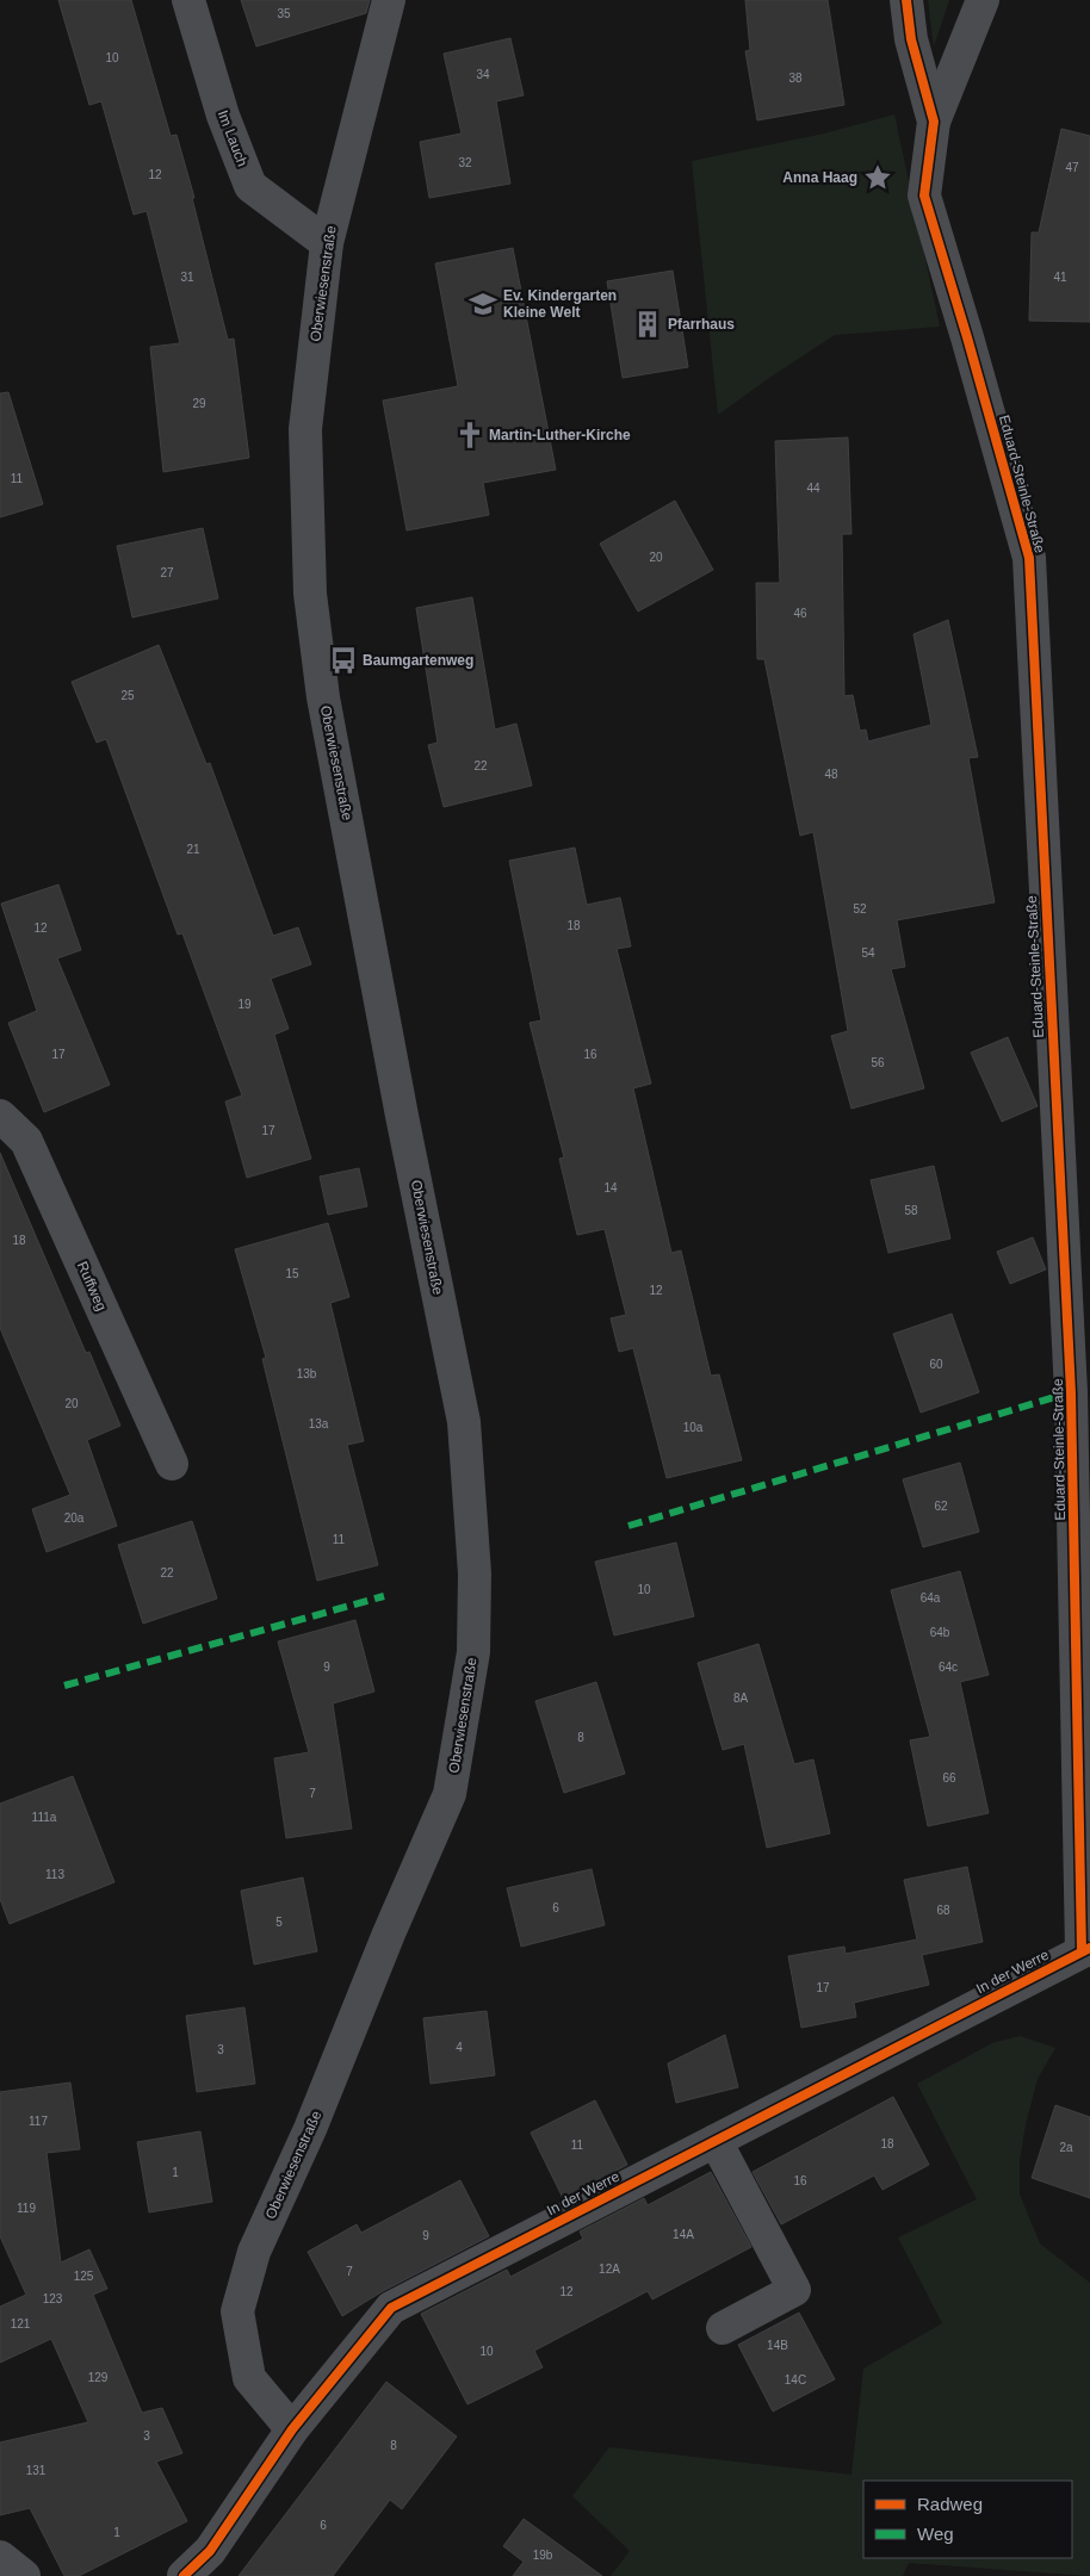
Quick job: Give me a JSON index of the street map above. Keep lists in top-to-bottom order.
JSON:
{
  "streets": {
    "street": [
      "Im Lauch",
      "Oberwiesenstraße",
      "Eduard-Steinle-Straße",
      "Ruffweg",
      "In der Werre"
    ]
  },
  "crossings": [
    ["Im Lauch", "Oberwiesenstraße"],
    ["Oberwiesenstraße", "In der Werre"],
    ["Eduard-Steinle-Straße", "In der Werre"]
  ],
  "places": {
    "place": ["Anna Haag"],
    "school or university": ["Ev. Kindergarten Kleine Welt"],
    "building": ["Pfarrhaus"],
    "church": ["Martin-Luther-Kirche"],
    "bus stop": ["Baumgartenweg"]
  },
  "house_numbers": [
    "35",
    "10",
    "34",
    "38",
    "32",
    "47",
    "12",
    "31",
    "41",
    "29",
    "11",
    "44",
    "20",
    "27",
    "46",
    "25",
    "22",
    "48",
    "21",
    "52",
    "18",
    "12",
    "54",
    "19",
    "17",
    "16",
    "56",
    "17",
    "14",
    "58",
    "18",
    "15",
    "12",
    "60",
    "13b",
    "20",
    "13a",
    "10a",
    "62",
    "20a",
    "11",
    "22",
    "10",
    "64a",
    "64b",
    "9",
    "64c",
    "8A",
    "8",
    "66",
    "7",
    "111a",
    "113",
    "6",
    "68",
    "5",
    "17",
    "4",
    "3",
    "117",
    "18",
    "11",
    "2a",
    "1",
    "16",
    "119",
    "14A",
    "9",
    "12A",
    "7",
    "125",
    "12",
    "123",
    "121",
    "14B",
    "10",
    "129",
    "14C",
    "3",
    "8",
    "131",
    "6",
    "1",
    "19b"
  ],
  "legend": ["Radweg", "Weg"]
}
